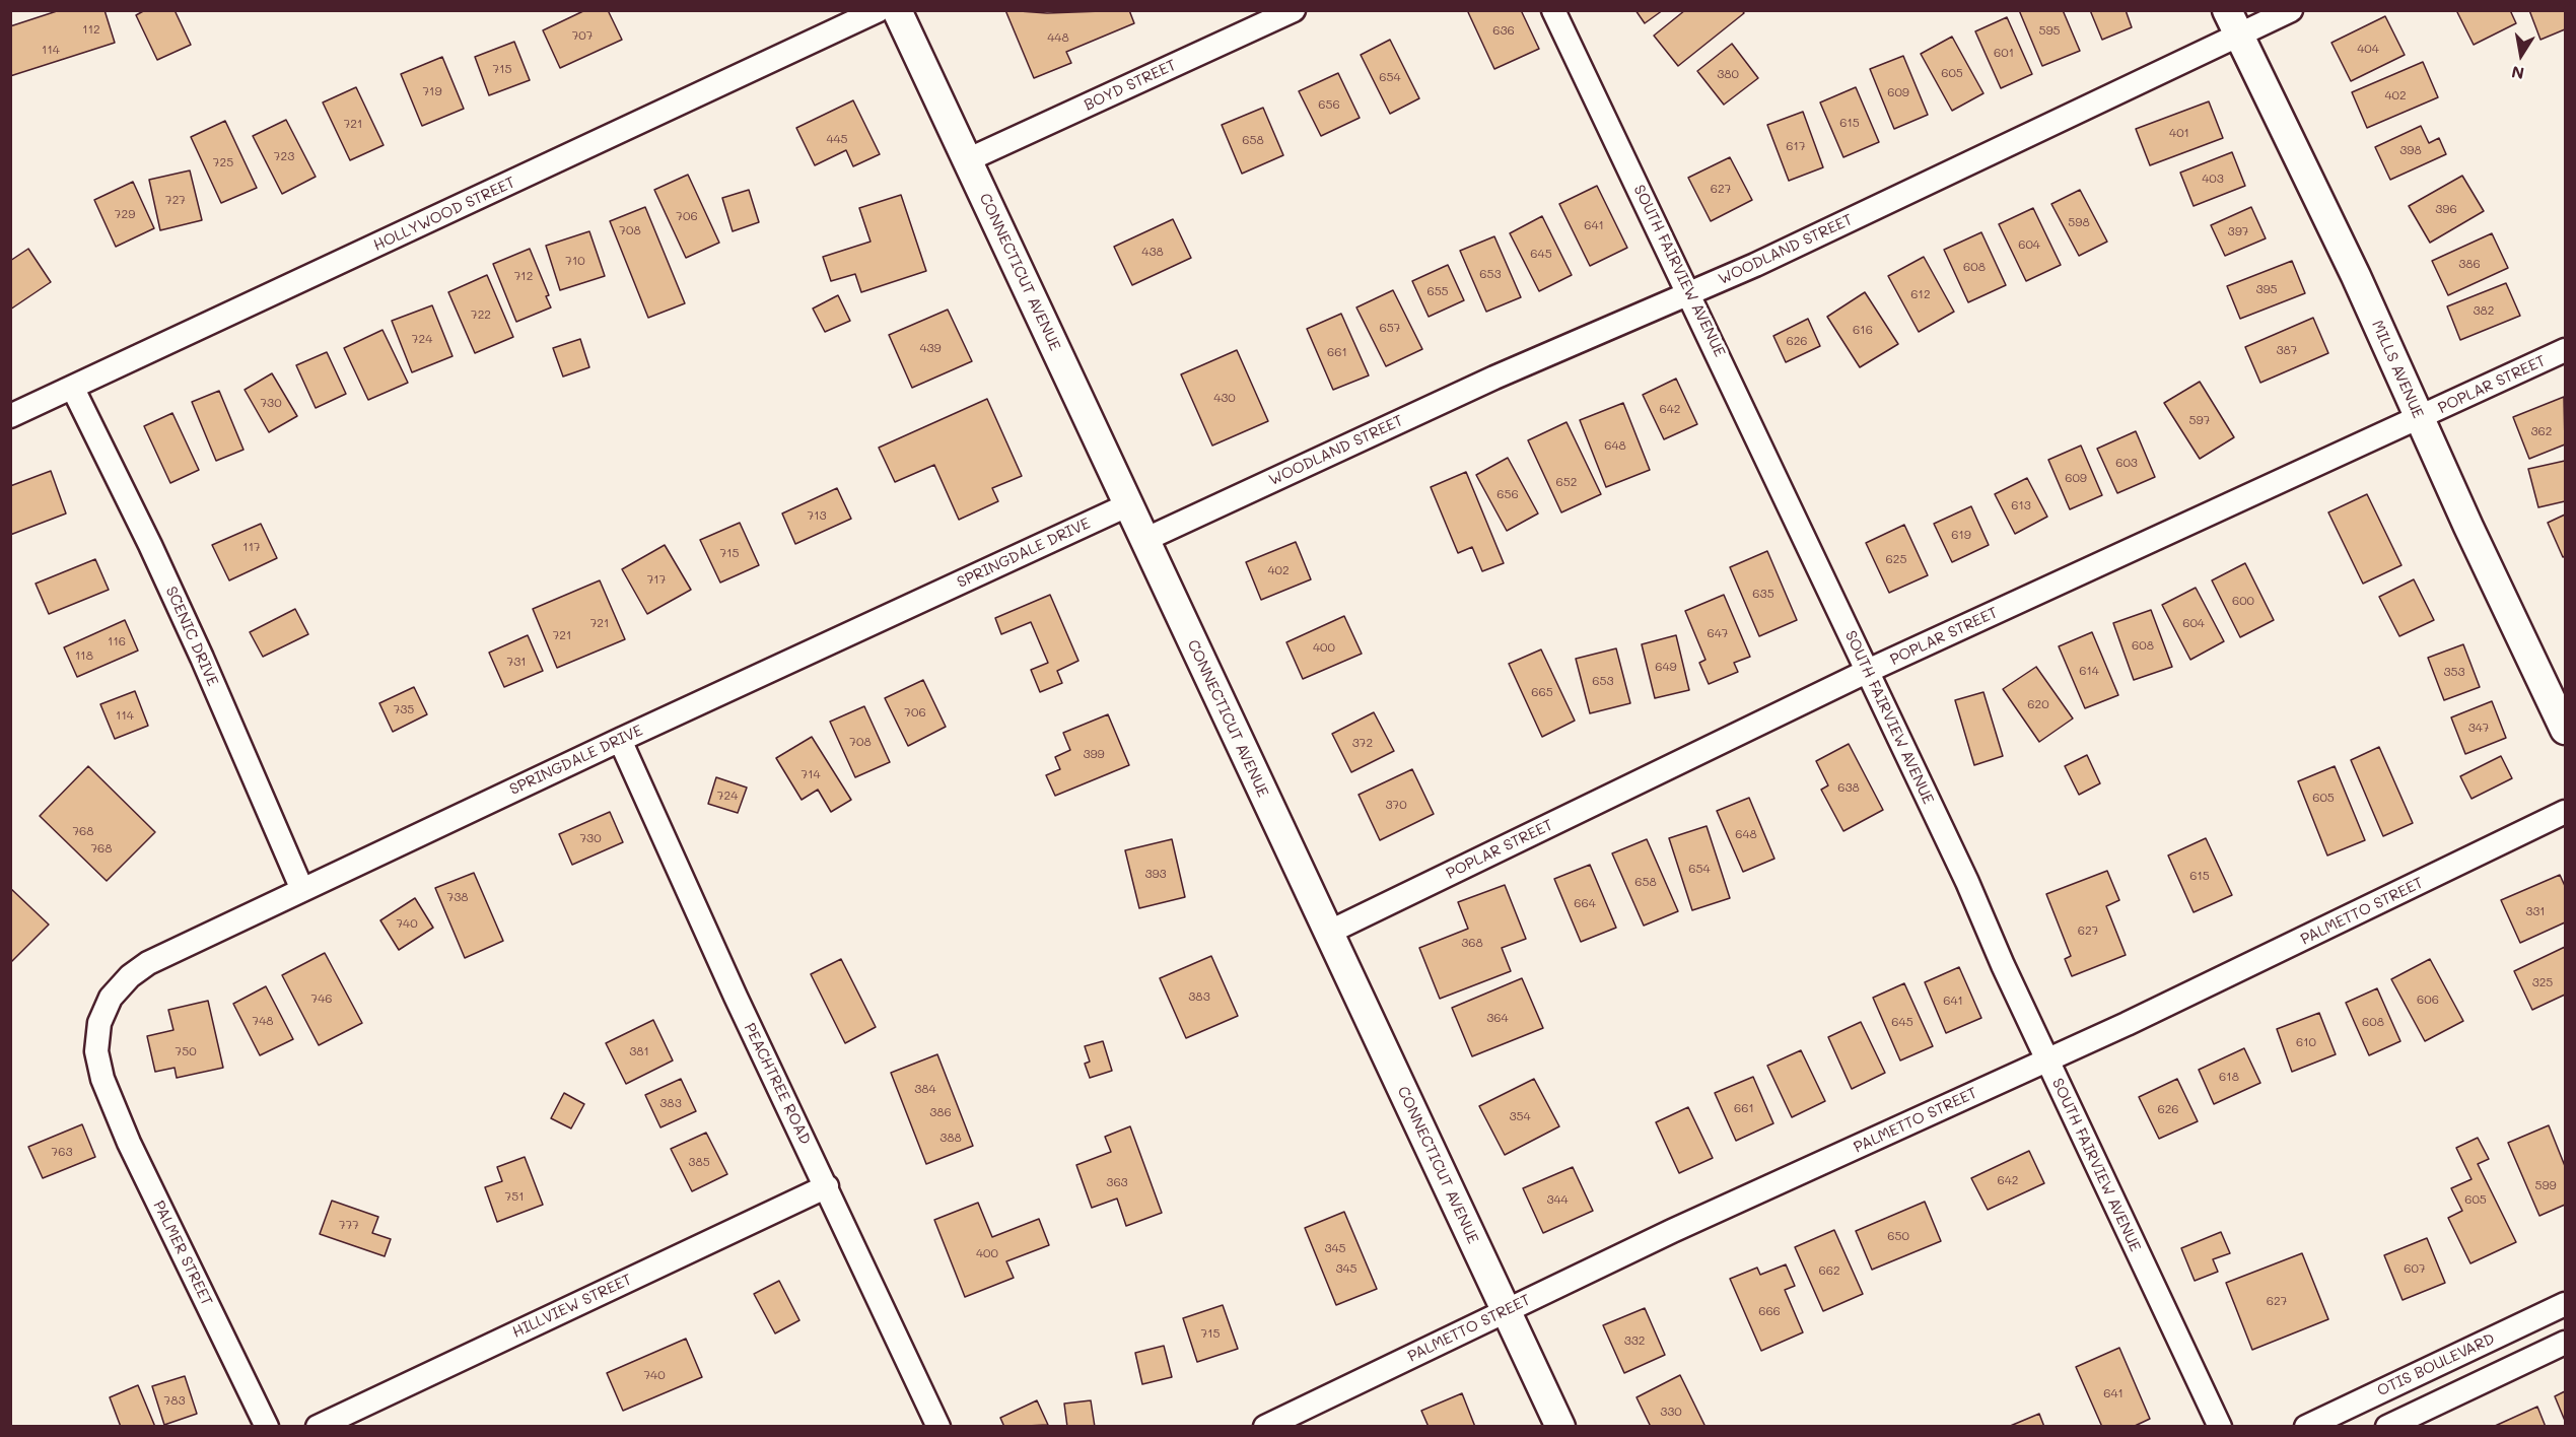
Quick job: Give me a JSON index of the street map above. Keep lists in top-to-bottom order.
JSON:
{
  "streets": {
    "street": [
      "BOYD STREET",
      "HOLLYWOOD STREET",
      "WOODLAND STREET",
      "SOUTH FAIRVIEW AVENUE",
      "CONNECTICUT AVENUE",
      "MILLS AVENUE",
      "POPLAR STREET",
      "SPRINGDALE DRIVE",
      "SCENIC DRIVE",
      "PALMETTO STREET",
      "PEACHTREE ROAD",
      "PALMER STREET",
      "HILLVIEW STREET",
      "OTIS BOULEVARD"
    ]
  },
  "crossings": [
    ["BOYD STREET", "CONNECTICUT AVENUE"],
    ["HOLLYWOOD STREET", "SCENIC DRIVE"],
    ["WOODLAND STREET", "SOUTH FAIRVIEW AVENUE"],
    ["WOODLAND STREET", "CONNECTICUT AVENUE"],
    ["WOODLAND STREET", "MILLS AVENUE"],
    ["SOUTH FAIRVIEW AVENUE", "POPLAR STREET"],
    ["SOUTH FAIRVIEW AVENUE", "PALMETTO STREET"],
    ["CONNECTICUT AVENUE", "POPLAR STREET"],
    ["CONNECTICUT AVENUE", "SPRINGDALE DRIVE"],
    ["CONNECTICUT AVENUE", "PALMETTO STREET"],
    ["MILLS AVENUE", "POPLAR STREET"],
    ["SPRINGDALE DRIVE", "SCENIC DRIVE"],
    ["SPRINGDALE DRIVE", "PEACHTREE ROAD"],
    ["SPRINGDALE DRIVE", "PALMER STREET"],
    ["PEACHTREE ROAD", "HILLVIEW STREET"]
  ],
  "house_numbers": [
    "112",
    "636",
    "595",
    "707",
    "448",
    "404",
    "114",
    "601",
    "715",
    "605",
    "380",
    "654",
    "719",
    "609",
    "402",
    "656",
    "615",
    "721",
    "401",
    "445",
    "658",
    "617",
    "398",
    "723",
    "725",
    "403",
    "627",
    "727",
    "396",
    "729",
    "706",
    "598",
    "641",
    "708",
    "397",
    "604",
    "438",
    "645",
    "710",
    "386",
    "608",
    "653",
    "712",
    "395",
    "655",
    "612",
    "382",
    "722",
    "657",
    "616",
    "724",
    "626",
    "439",
    "387",
    "661",
    "430",
    "730",
    "642",
    "597",
    "362",
    "648",
    "603",
    "609",
    "652",
    "656",
    "613",
    "713",
    "619",
    "117",
    "715",
    "625",
    "402",
    "717",
    "635",
    "600",
    "721",
    "604",
    "647",
    "721",
    "116",
    "608",
    "400",
    "118",
    "731",
    "649",
    "614",
    "353",
    "653",
    "665",
    "620",
    "735",
    "706",
    "114",
    "347",
    "708",
    "372",
    "399",
    "714",
    "638",
    "724",
    "605",
    "370",
    "768",
    "648",
    "730",
    "768",
    "654",
    "393",
    "615",
    "658",
    "738",
    "664",
    "331",
    "740",
    "627",
    "368",
    "325",
    "383",
    "746",
    "606",
    "641",
    "364",
    "748",
    "645",
    "608",
    "610",
    "750",
    "381",
    "618",
    "384",
    "383",
    "661",
    "626",
    "386",
    "354",
    "388",
    "763",
    "385",
    "642",
    "363",
    "599",
    "751",
    "344",
    "605",
    "777",
    "650",
    "345",
    "400",
    "345",
    "607",
    "662",
    "627",
    "666",
    "715",
    "332",
    "740",
    "641",
    "783",
    "330"
  ],
  "north": "bottom"
}
